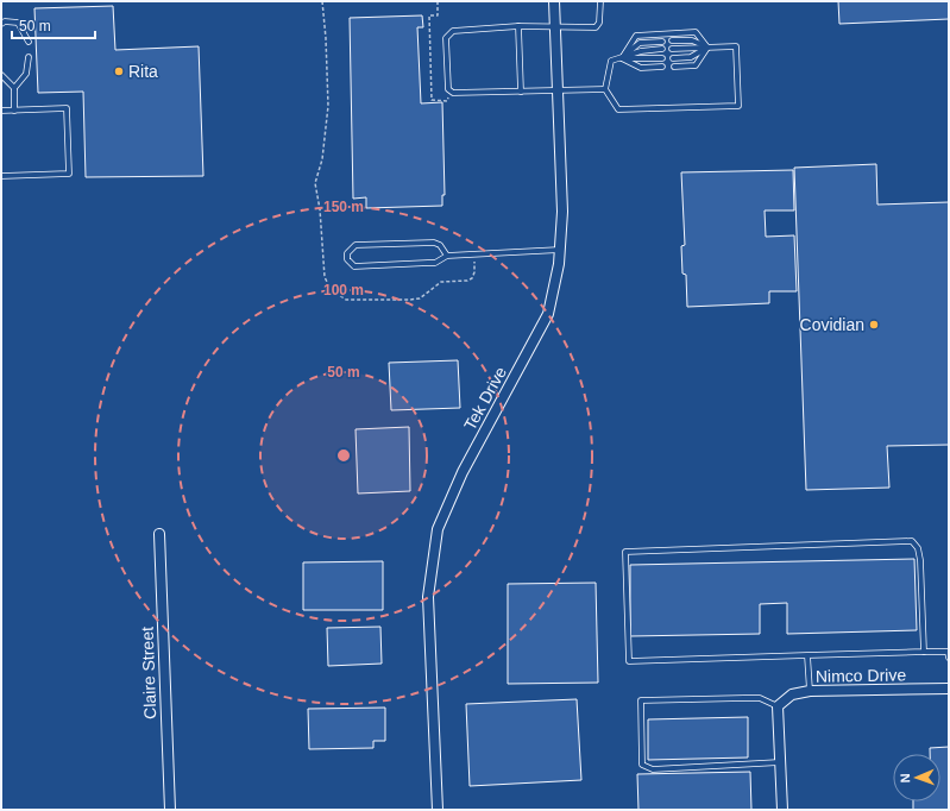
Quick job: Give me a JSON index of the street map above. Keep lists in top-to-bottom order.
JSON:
{
  "streets": {
    "street": ["Tek Drive", "Claire Street", "Nimco Drive"]
  },
  "places": ["Rita", "Covidian"],
  "scale_bar": "50 m",
  "north": "left",
  "rings": ["150 m", "100 m", "50 m"]
}
